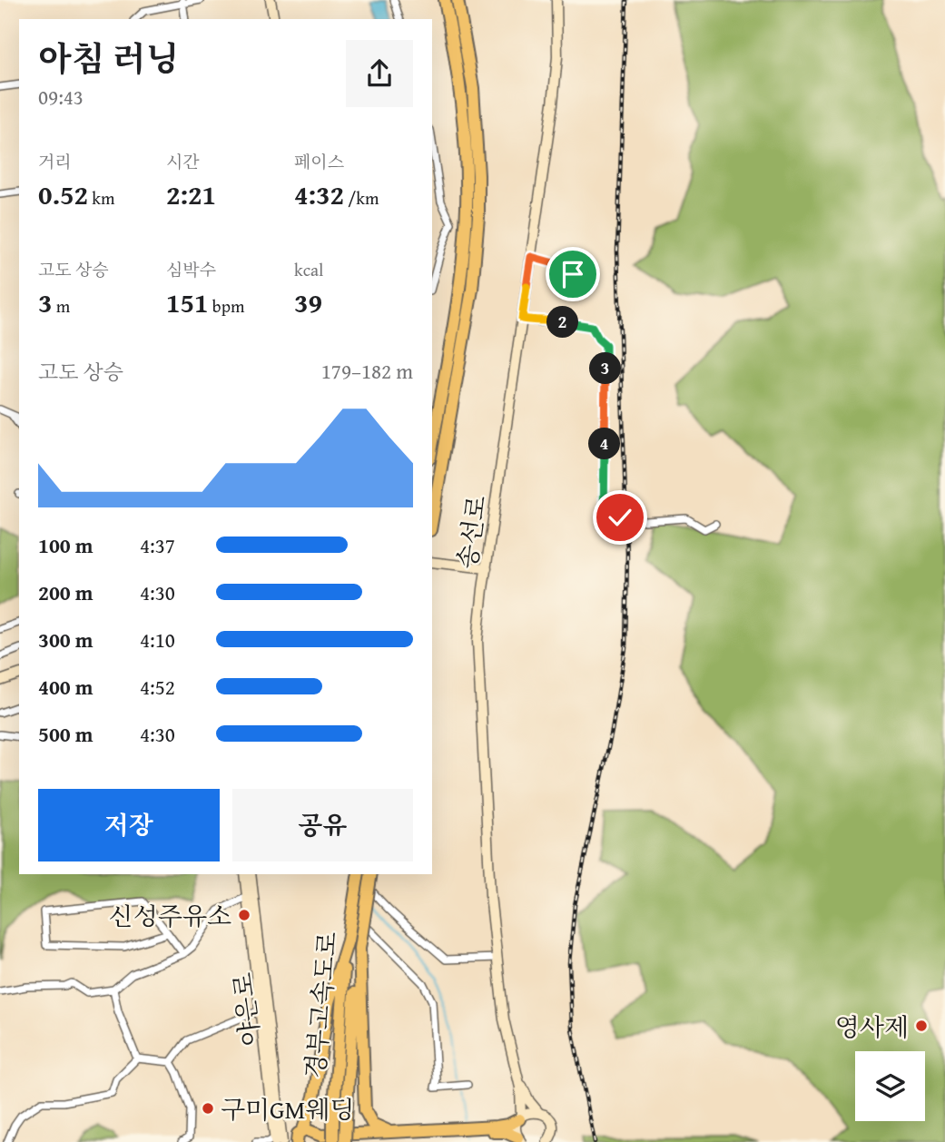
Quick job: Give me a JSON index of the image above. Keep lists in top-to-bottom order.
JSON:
{
  "streets": {
    "highway": ["경부고속도로"],
    "main road": ["송선로", "야은로"]
  },
  "places": ["신성주유소", "영사제", "구미GM웨딩"],
  "page": {
    "heading": ["아침 러닝", "09:43"],
    "stats": [
      ["거리", "0.52 km"],
      ["시간", "2:21"],
      ["페이스", "4:32 /km"],
      ["고도 상승", "3 m"],
      ["심박수", "151 bpm"],
      ["kcal", "39"]
    ],
    "pins": ["2", "3", "4"],
    "chart": ["고도 상승", "179–182 m"],
    "list": [
      {
        "name": "100 m",
        "note": "4:37"
      },
      {
        "name": "200 m",
        "note": "4:30"
      },
      {
        "name": "300 m",
        "note": "4:10"
      },
      {
        "name": "400 m",
        "note": "4:52"
      },
      {
        "name": "500 m",
        "note": "4:30"
      }
    ],
    "buttons": ["저장", "공유"]
  }
}
